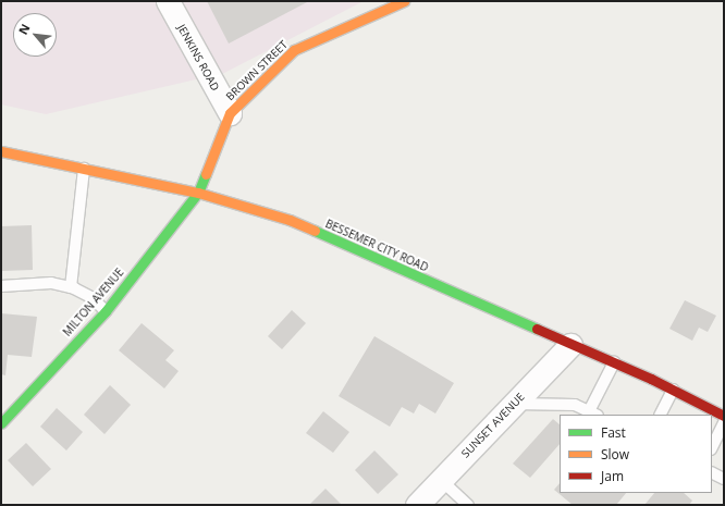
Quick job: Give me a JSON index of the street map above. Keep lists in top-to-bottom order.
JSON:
{
  "streets": {
    "main road": ["BROWN STREET", "BESSEMER CITY ROAD", "MILTON AVENUE"],
    "street": ["JENKINS ROAD", "SUNSET AVENUE"]
  },
  "crossings": [
    ["JENKINS ROAD", "BROWN STREET"],
    ["BROWN STREET", "BESSEMER CITY ROAD"],
    ["BROWN STREET", "MILTON AVENUE"],
    ["BESSEMER CITY ROAD", "MILTON AVENUE"],
    ["BESSEMER CITY ROAD", "SUNSET AVENUE"]
  ],
  "legend": ["Fast", "Slow", "Jam"],
  "north": "top left"
}
